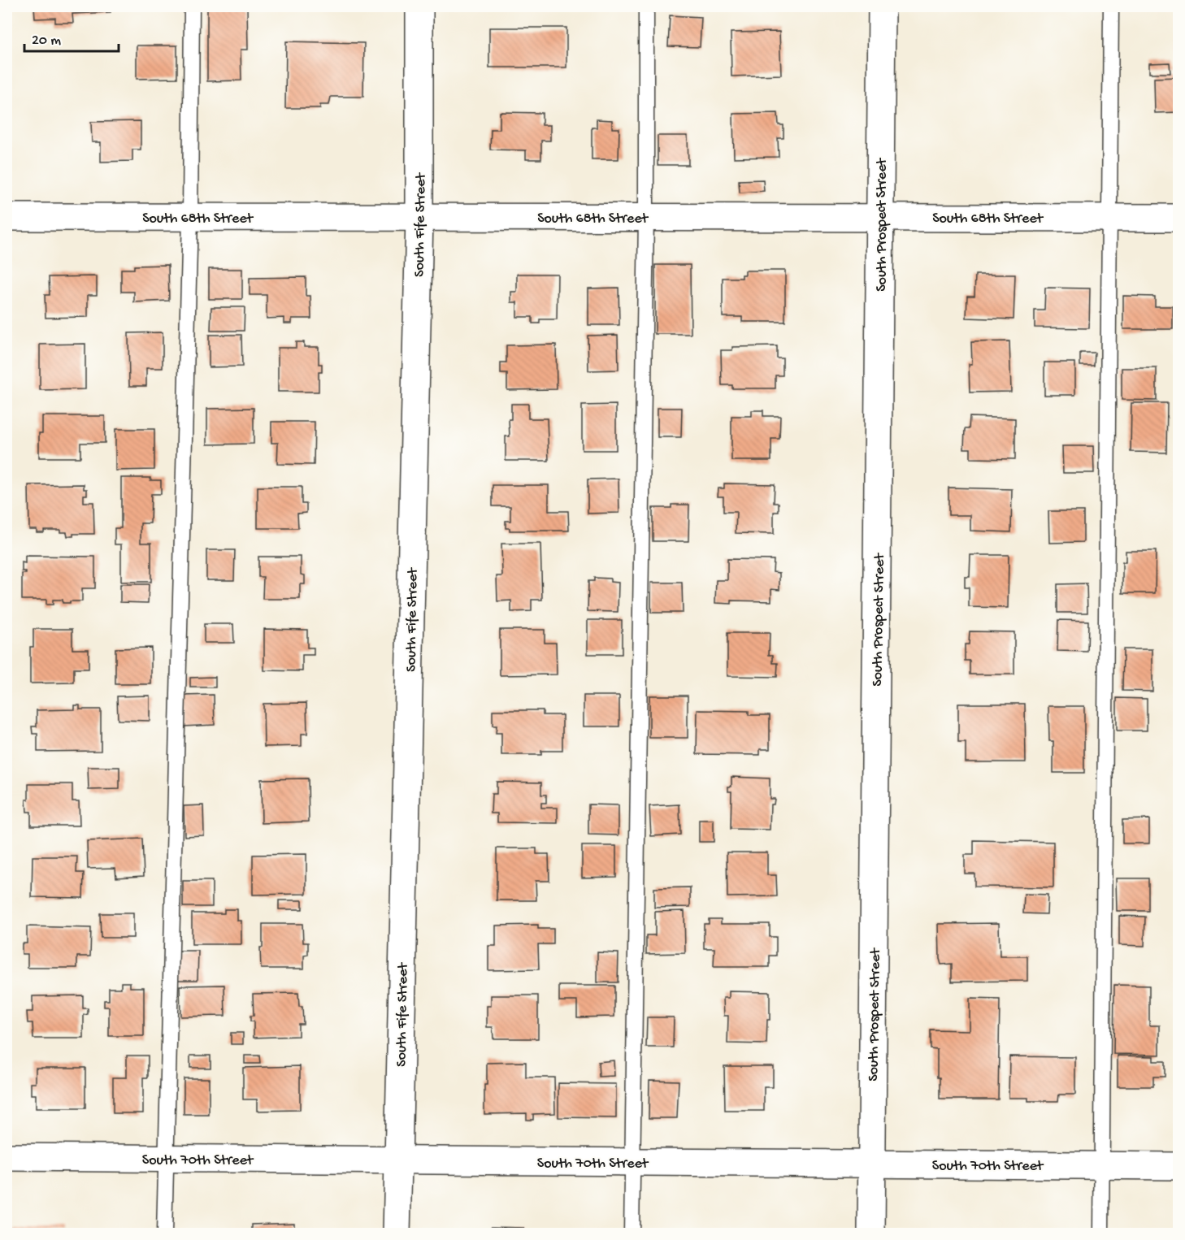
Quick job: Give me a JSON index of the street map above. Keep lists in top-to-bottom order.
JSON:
{
  "streets": {
    "street": [
      "South 68th Street",
      "South Fife Street",
      "South Prospect Street",
      "South 70th Street"
    ]
  },
  "crossings": [
    ["South 68th Street", "South Fife Street"],
    ["South 68th Street", "South Prospect Street"],
    ["South Fife Street", "South 70th Street"],
    ["South Prospect Street", "South 70th Street"]
  ],
  "scale_bar": "20 m"
}
